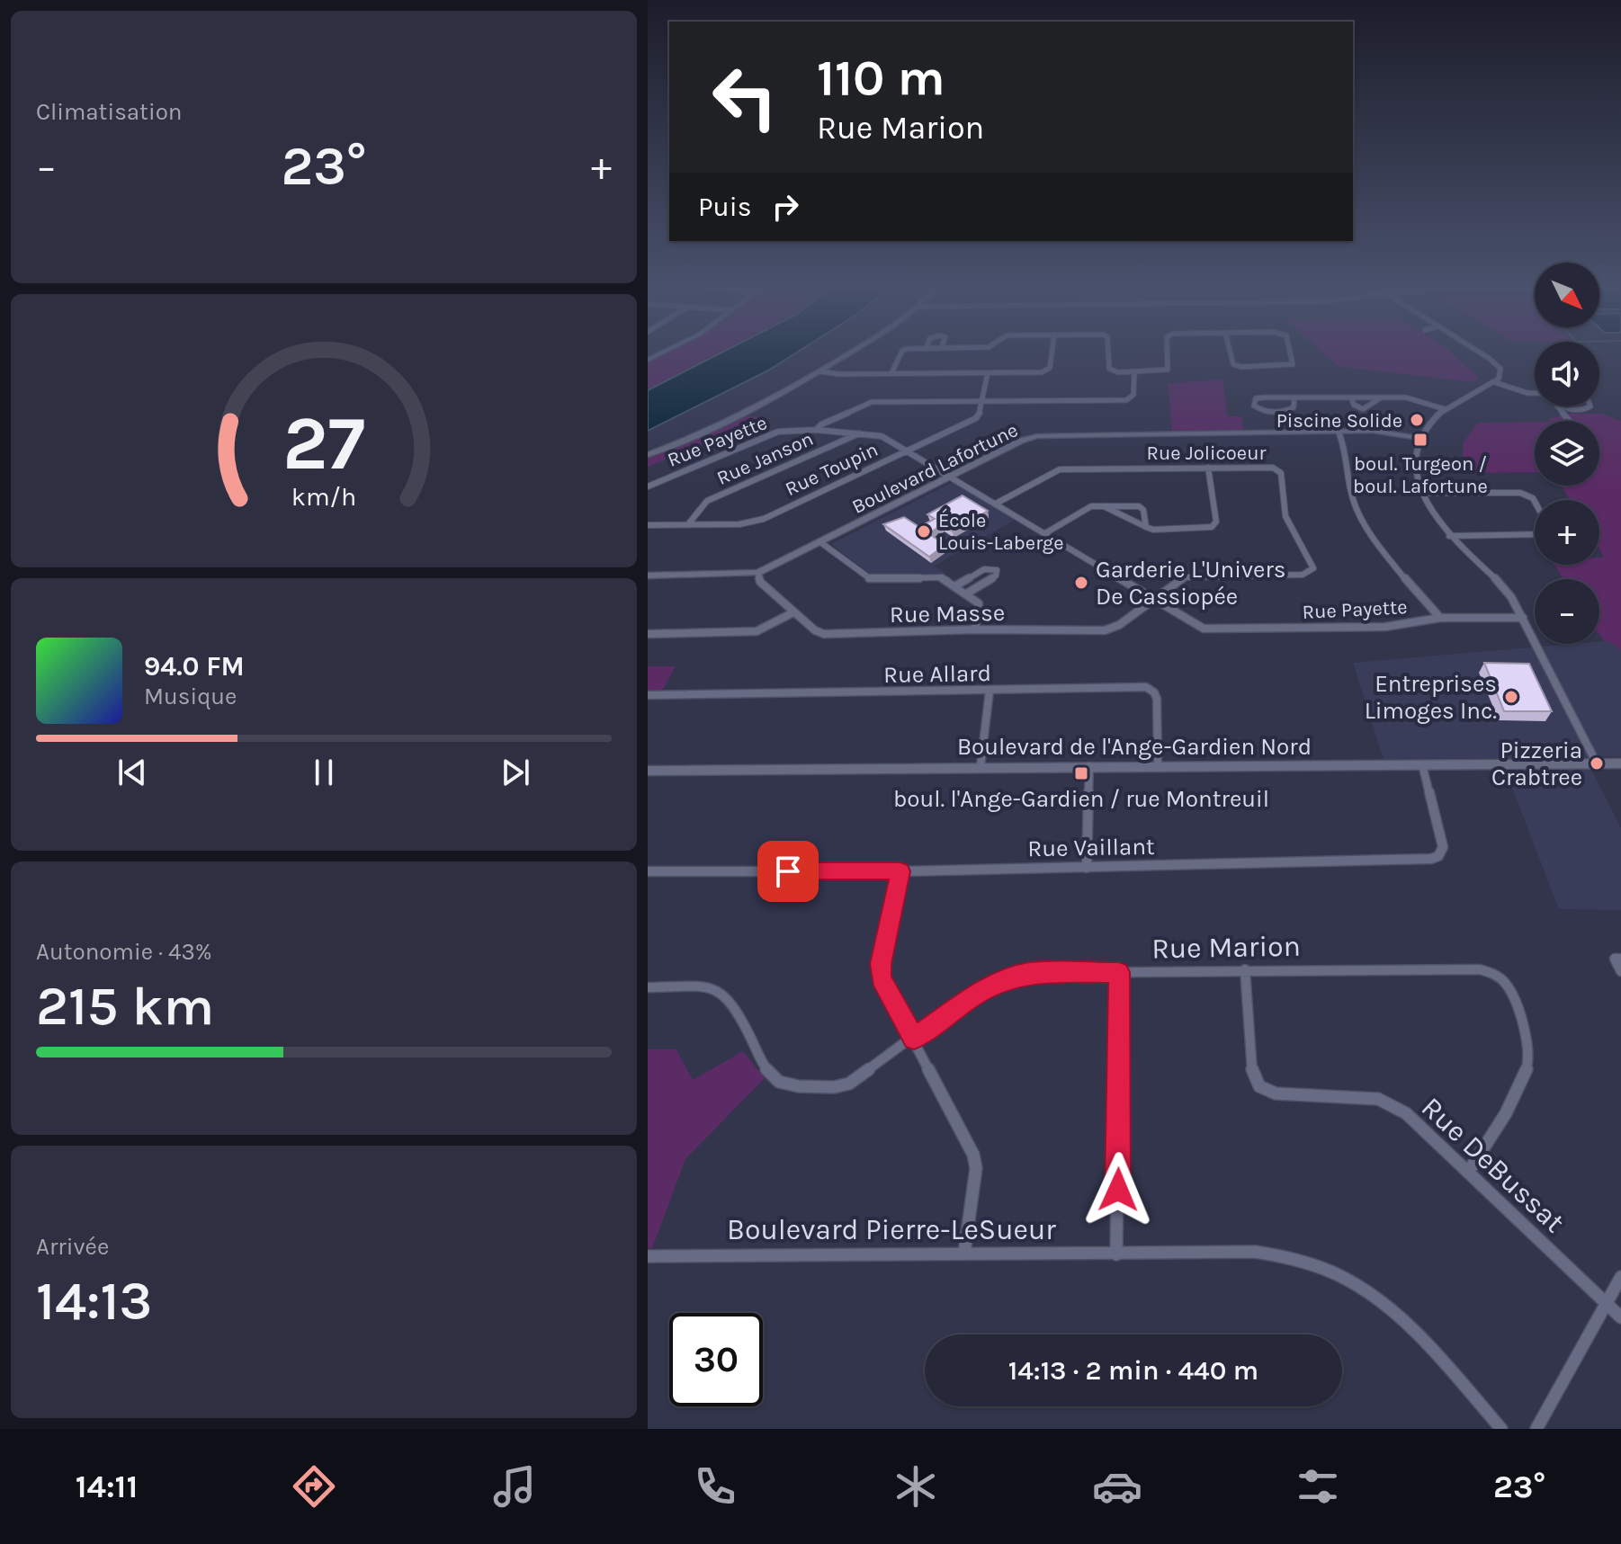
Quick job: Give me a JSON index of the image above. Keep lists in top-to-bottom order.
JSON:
{
  "streets": {
    "street": [
      "Rue Payette",
      "Rue Jolicoeur",
      "Rue Janson",
      "Boulevard Lafortune",
      "Rue Toupin",
      "Rue Masse",
      "Rue Allard",
      "Boulevard de l'Ange-Gardien Nord",
      "Rue Vaillant",
      "Rue Marion",
      "Rue DeBussat",
      "Boulevard Pierre-LeSueur"
    ]
  },
  "crossings": [
    ["Rue Payette", "Rue Jolicoeur"],
    ["Rue Payette", "Rue Janson"],
    ["Rue Payette", "Boulevard Lafortune"],
    ["Rue Payette", "Rue Toupin"],
    ["Rue Payette", "Rue Masse"],
    ["Rue Jolicoeur", "Rue Masse"],
    ["Rue Janson", "Rue Toupin"],
    ["Boulevard Lafortune", "Rue Masse"],
    ["Rue Allard", "Boulevard de l'Ange-Gardien Nord"],
    ["Boulevard de l'Ange-Gardien Nord", "Rue Vaillant"],
    ["Rue Marion", "Rue DeBussat"]
  ],
  "places": {
    "other": [
      "Piscine Solide",
      "École Louis-Laberge",
      "Garderie L'Univers De Cassiopée",
      "Entreprises Limoges Inc.",
      "Pizzeria Crabtree"
    ],
    "transit": ["boul. Turgeon / boul. Lafortune", "boul. l'Ange-Gardien / rue Montreuil"]
  },
  "north": "bottom right",
  "page": {
    "tile": [
      "Climatisation",
      ["Autonomie · 43%", "215 km"],
      ["Arrivée", "14:13"]
    ],
    "turn": ["110 m", "Rue Marion"],
    "heat": ["−", "23°", "+"],
    "then": "Puis",
    "map_buttons": ["+", "−"],
    "song": ["94.0 FM", "Musique"],
    "limit": "30",
    "trip": "14:13 · 2 min · 440 m",
    "tabs": ["14:11", "23°"],
    "gauge": ["27", "km/h"]
  }
}
